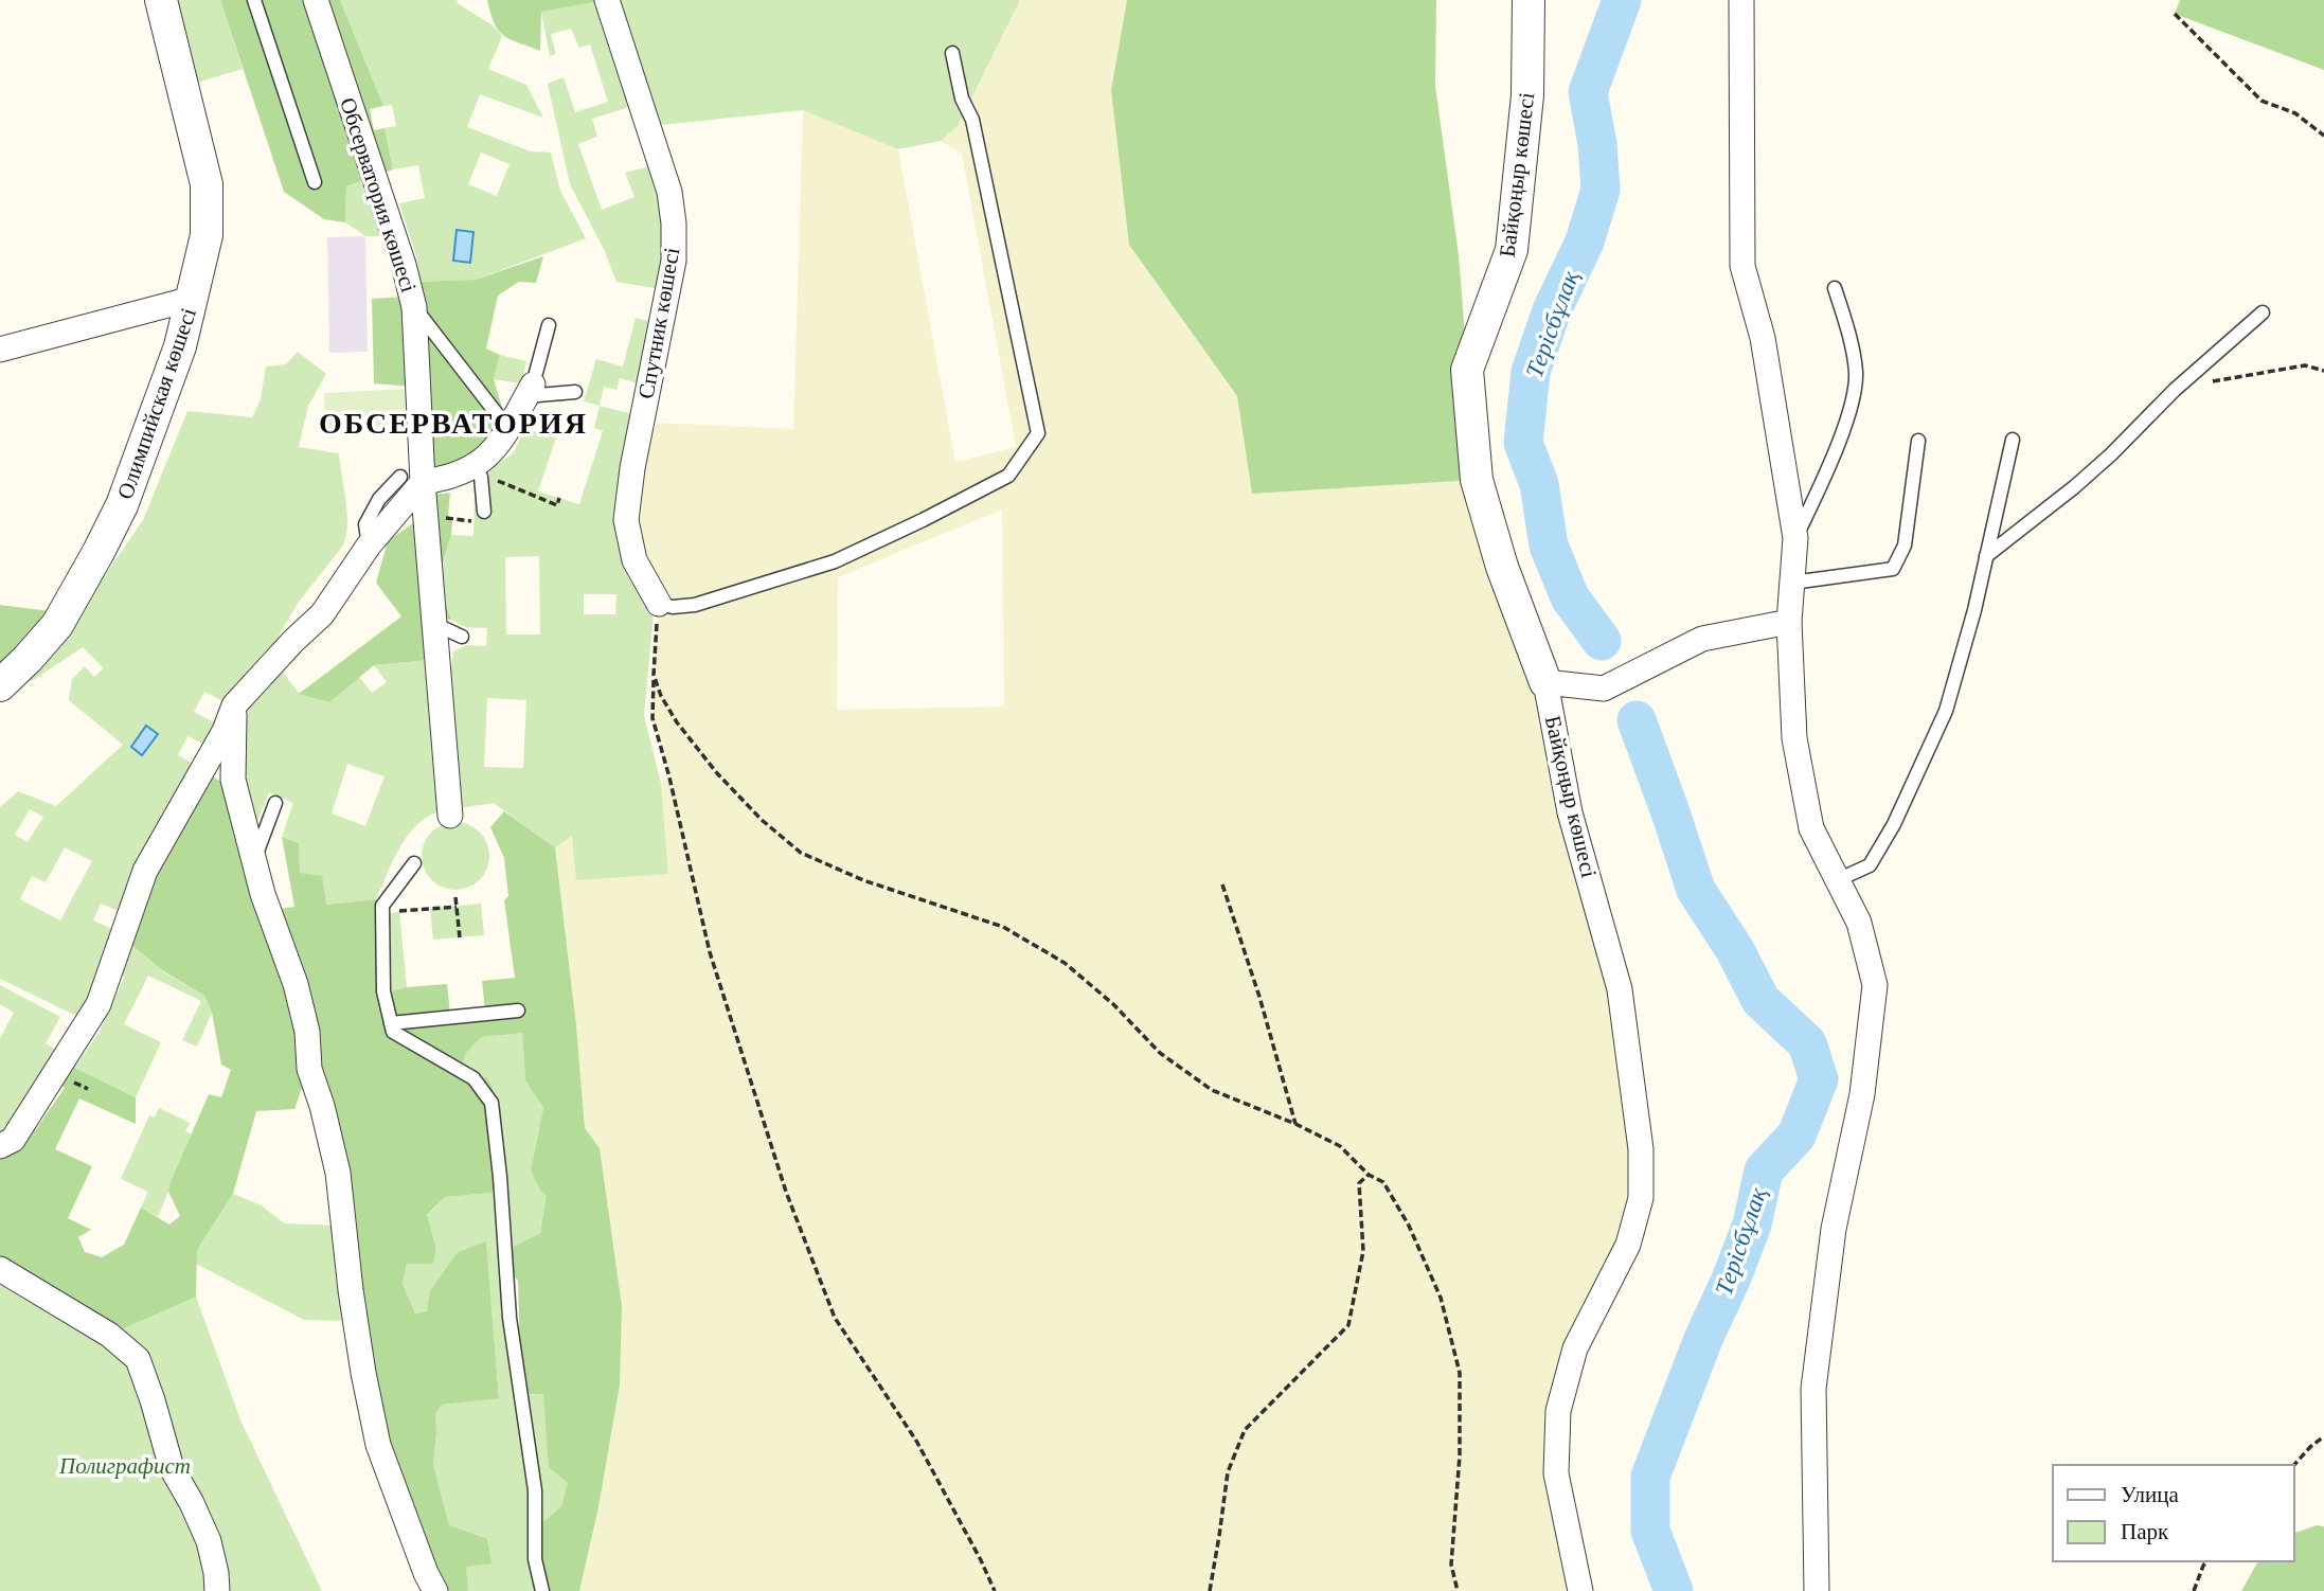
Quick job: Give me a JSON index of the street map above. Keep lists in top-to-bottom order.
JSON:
{
  "streets": {
    "street": [
      "Байқоңыр көшесі",
      "Обсерватория көшесі",
      "Спутник көшесі",
      "Олимпийская көшесі"
    ]
  },
  "districts": ["ОБСЕРВАТОРИЯ"],
  "water": ["Терісбұлақ"],
  "parks": ["Полиграфист"],
  "legend": ["Улица", "Парк"]
}
